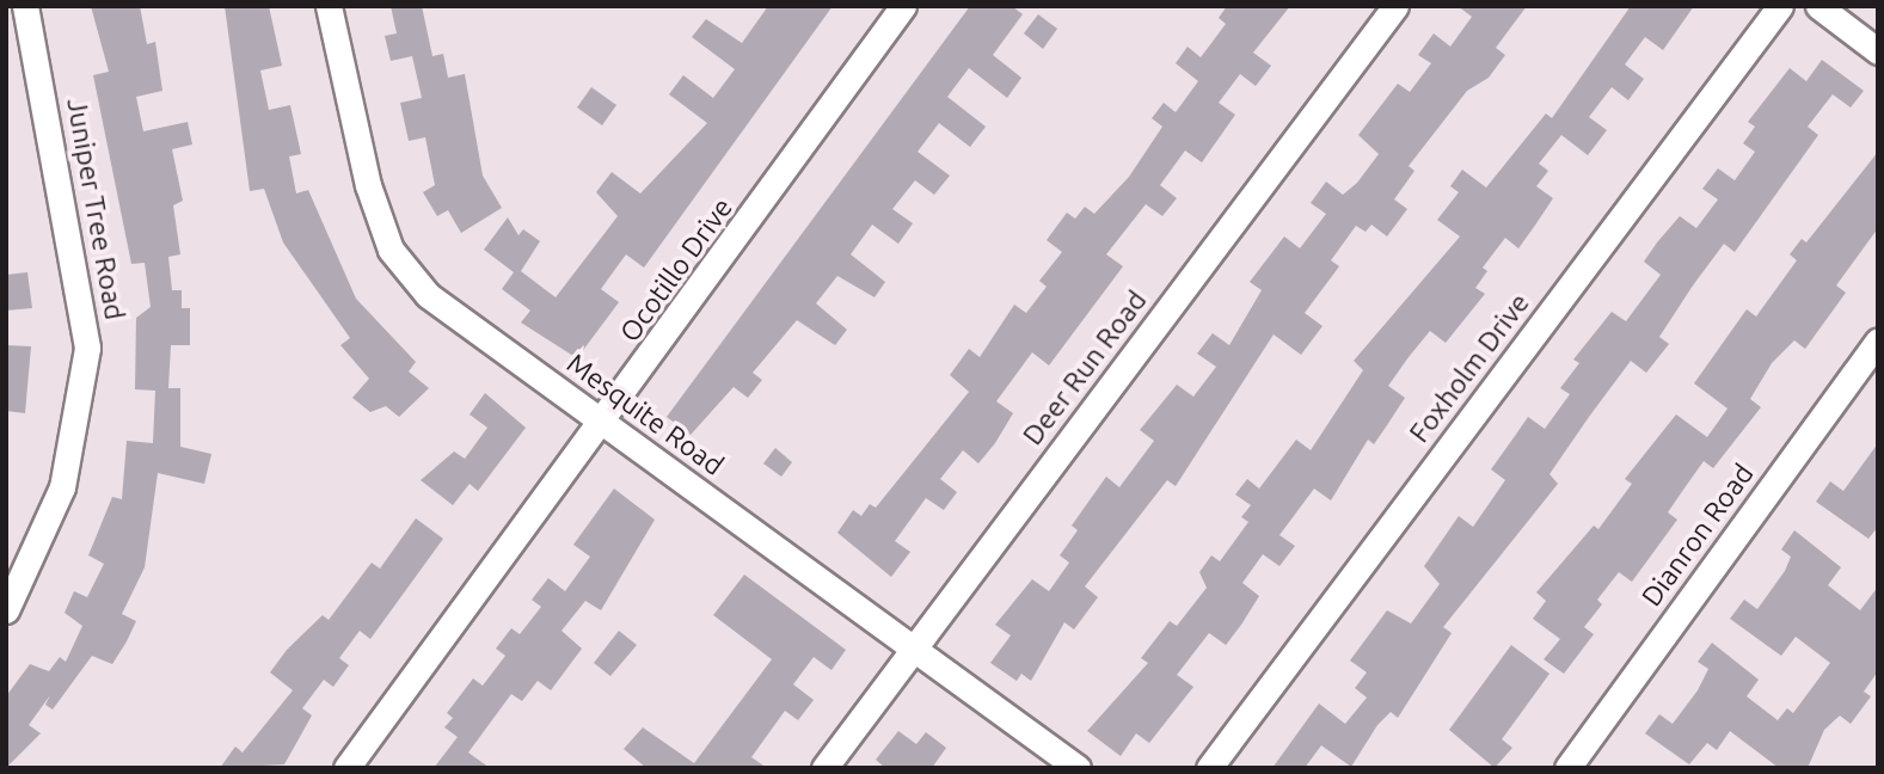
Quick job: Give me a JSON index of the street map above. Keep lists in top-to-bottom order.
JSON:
{
  "streets": {
    "street": [
      "Juniper Tree Road",
      "Ocotillo Drive",
      "Deer Run Road",
      "Foxholm Drive",
      "Mesquite Road",
      "Dianron Road"
    ]
  },
  "crossings": [
    ["Ocotillo Drive", "Mesquite Road"],
    ["Deer Run Road", "Mesquite Road"]
  ]
}
